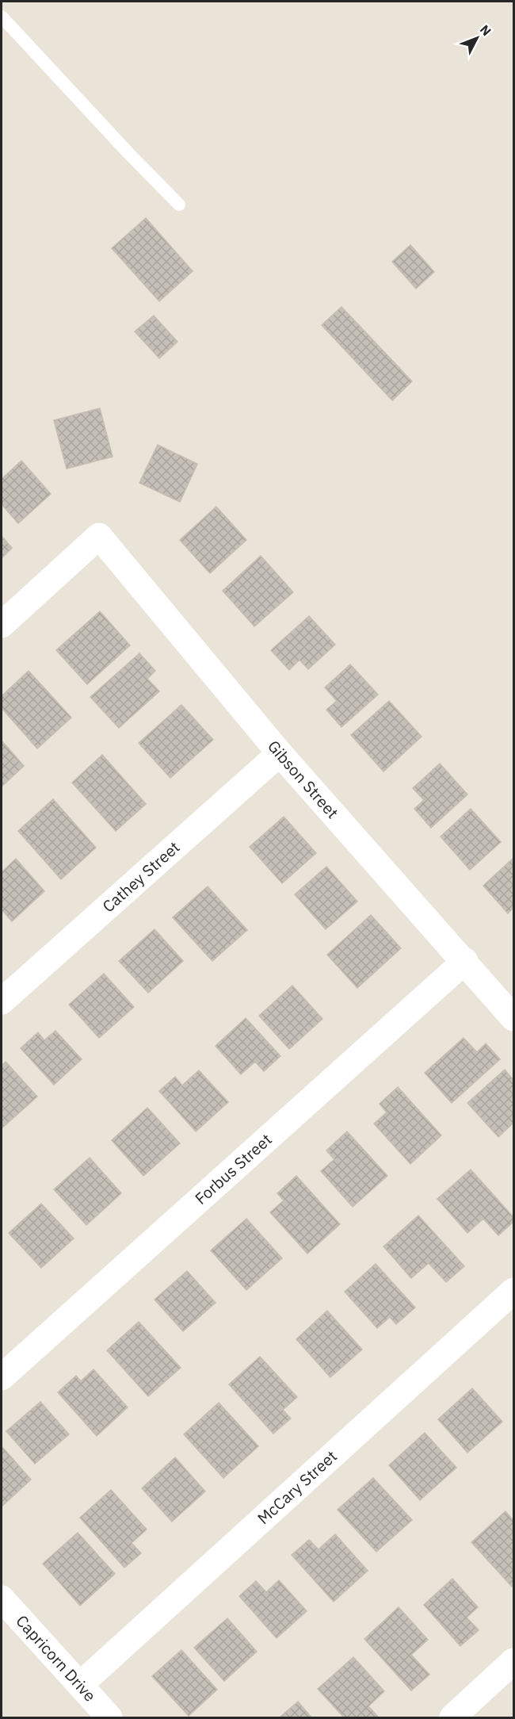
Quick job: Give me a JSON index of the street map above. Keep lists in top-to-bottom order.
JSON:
{
  "streets": {
    "street": [
      "Gibson Street",
      "Cathey Street",
      "Forbus Street",
      "McCary Street",
      "Capricorn Drive"
    ]
  },
  "crossings": [
    ["Gibson Street", "Cathey Street"],
    ["Gibson Street", "Forbus Street"],
    ["McCary Street", "Capricorn Drive"]
  ],
  "north": "top right"
}
